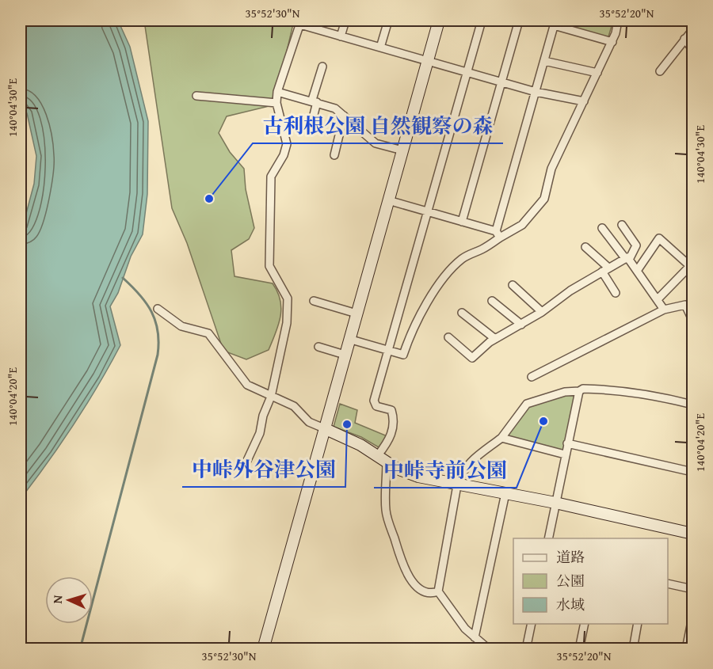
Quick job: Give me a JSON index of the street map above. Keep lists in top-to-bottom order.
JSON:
{
  "places": ["古利根公園 自然観察の森", "中峠寺前公園", "中峠外谷津公園"],
  "legend": ["道路", "公園", "水域"],
  "north": "left",
  "coordinates": [
    "35°52'30\"N",
    "35°52'20\"N",
    "140°04'30\"E",
    "140°04'20\"E"
  ]
}
